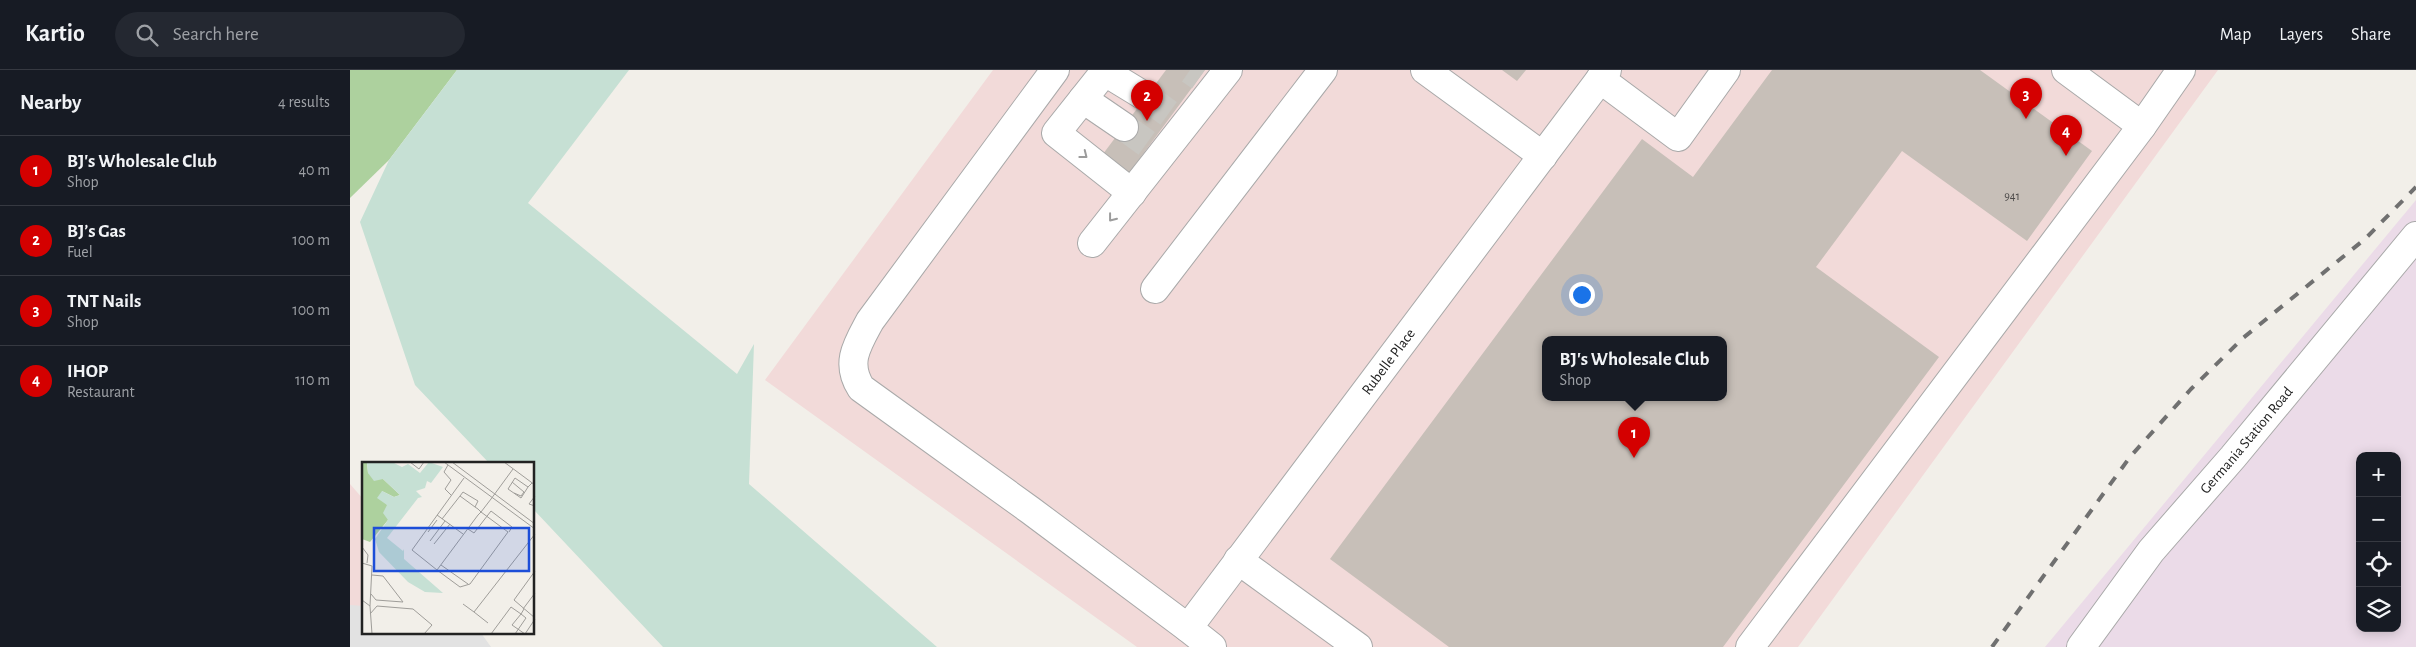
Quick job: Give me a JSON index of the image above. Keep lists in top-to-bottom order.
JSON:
{
  "streets": {
    "street": ["Rubelle Place", "Germania Station Road"]
  },
  "house_numbers": ["941"],
  "page": {
    "header": "Kartio",
    "search": "Search here",
    "nav": ["Map", "Layers", "Share"],
    "heading": ["Nearby", "4 results"],
    "pins": [
      "3",
      "2",
      "4",
      "1"
    ],
    "list": [
      {
        "mark": "1",
        "name": "BJ's Wholesale Club",
        "note": "Shop",
        "value": "40 m"
      },
      {
        "mark": "2",
        "name": "BJ’s Gas",
        "note": "Fuel",
        "value": "100 m"
      },
      {
        "mark": "3",
        "name": "TNT Nails",
        "note": "Shop",
        "value": "100 m"
      },
      {
        "mark": "4",
        "name": "IHOP",
        "note": "Restaurant",
        "value": "110 m"
      }
    ],
    "popup": ["BJ's Wholesale Club", "Shop"],
    "map_buttons": ["+", "−"]
  }
}
